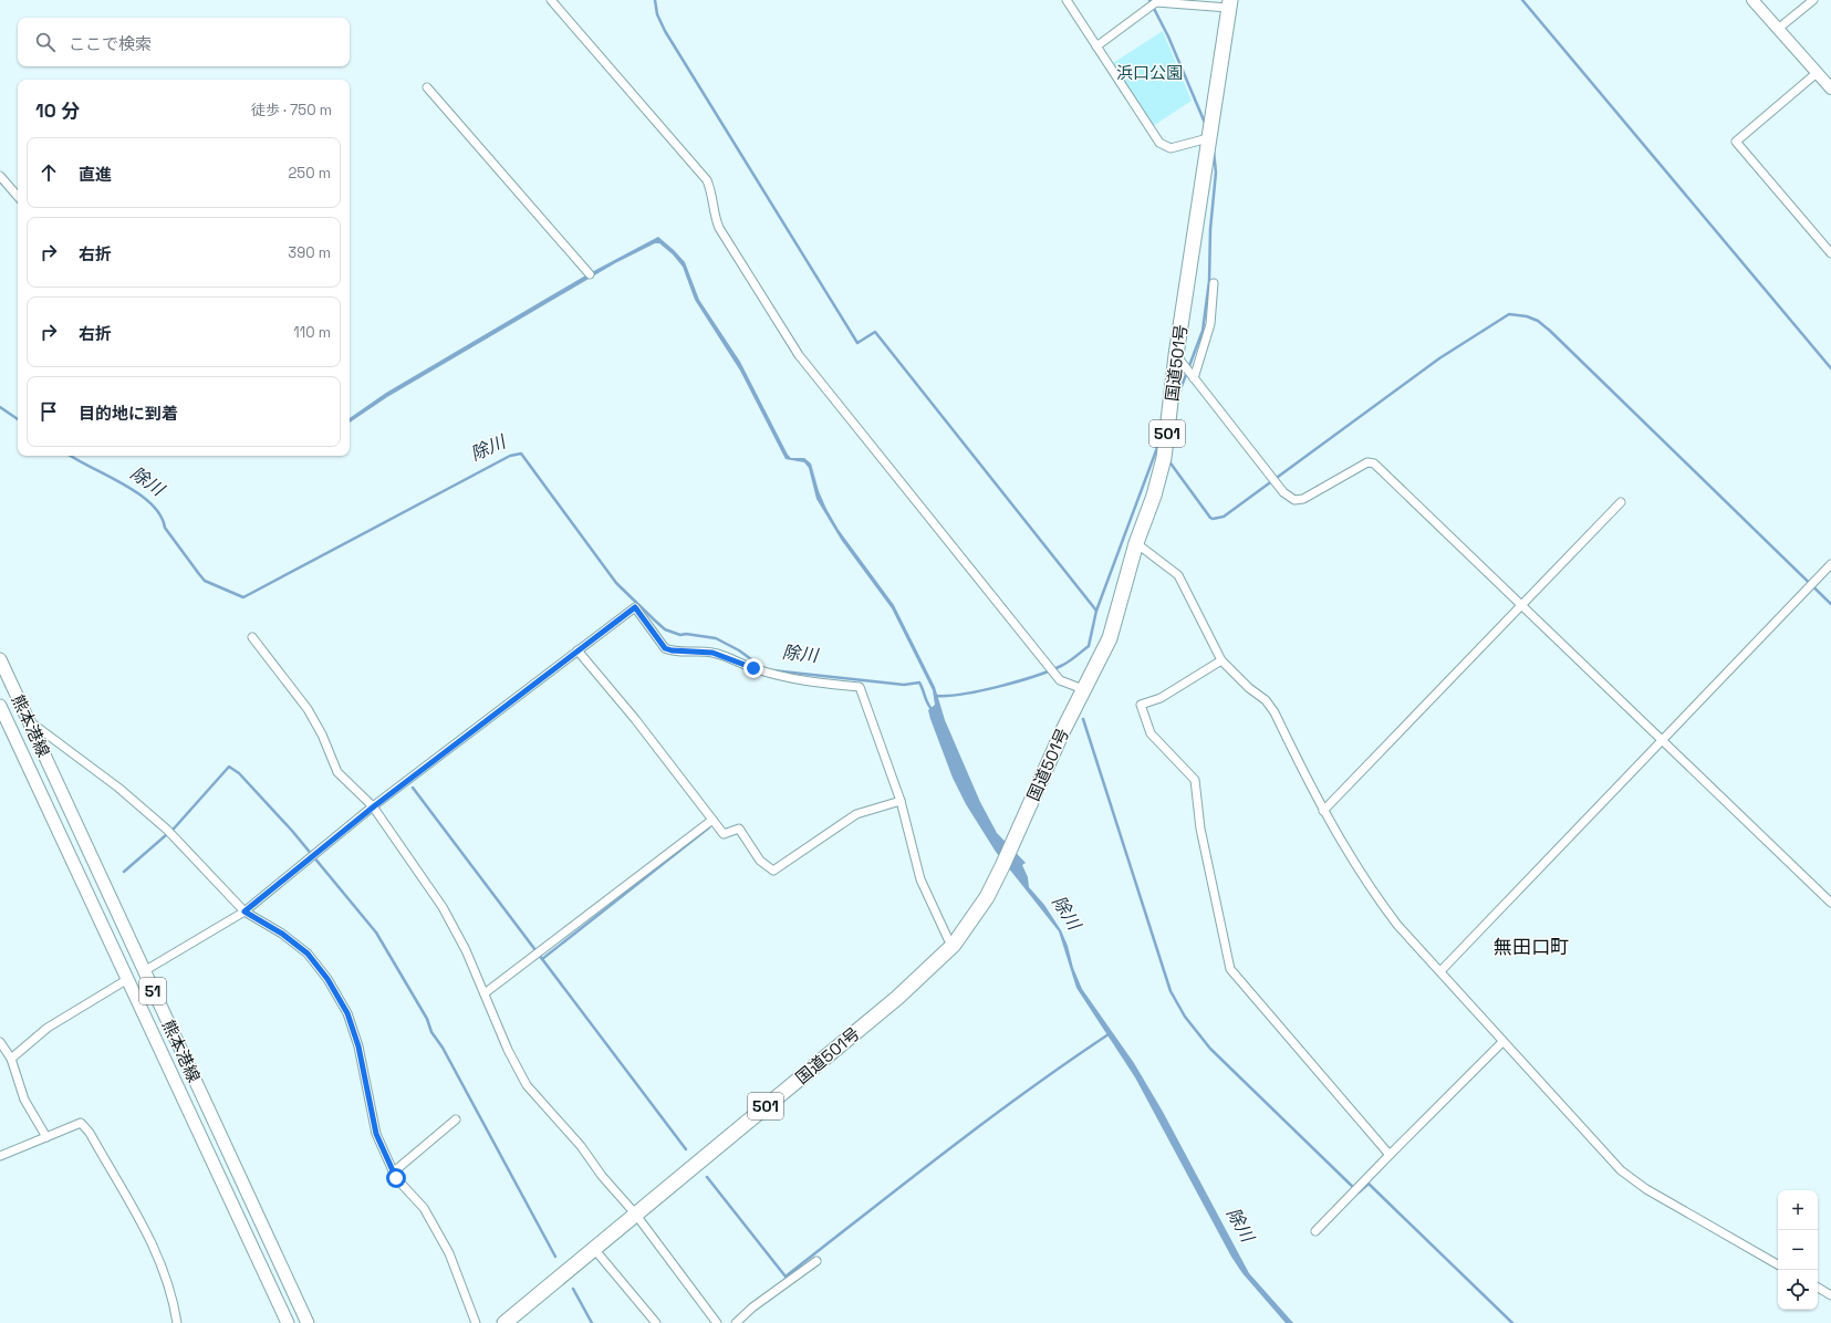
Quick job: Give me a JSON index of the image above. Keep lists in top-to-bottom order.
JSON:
{
  "streets": {
    "highway": ["国道501号", "501"],
    "main road": ["熊本港線", "51"]
  },
  "districts": ["無田口町"],
  "water": ["除川"],
  "parks": ["浜口公園"],
  "page": {
    "search": "ここで検索",
    "heading": ["10 分", "徒歩 · 750 m"],
    "list": [
      ["直進", "250 m"],
      ["右折", "390 m"],
      ["右折", "110 m"],
      "目的地に到着"
    ],
    "map_buttons": ["+", "−"]
  }
}
